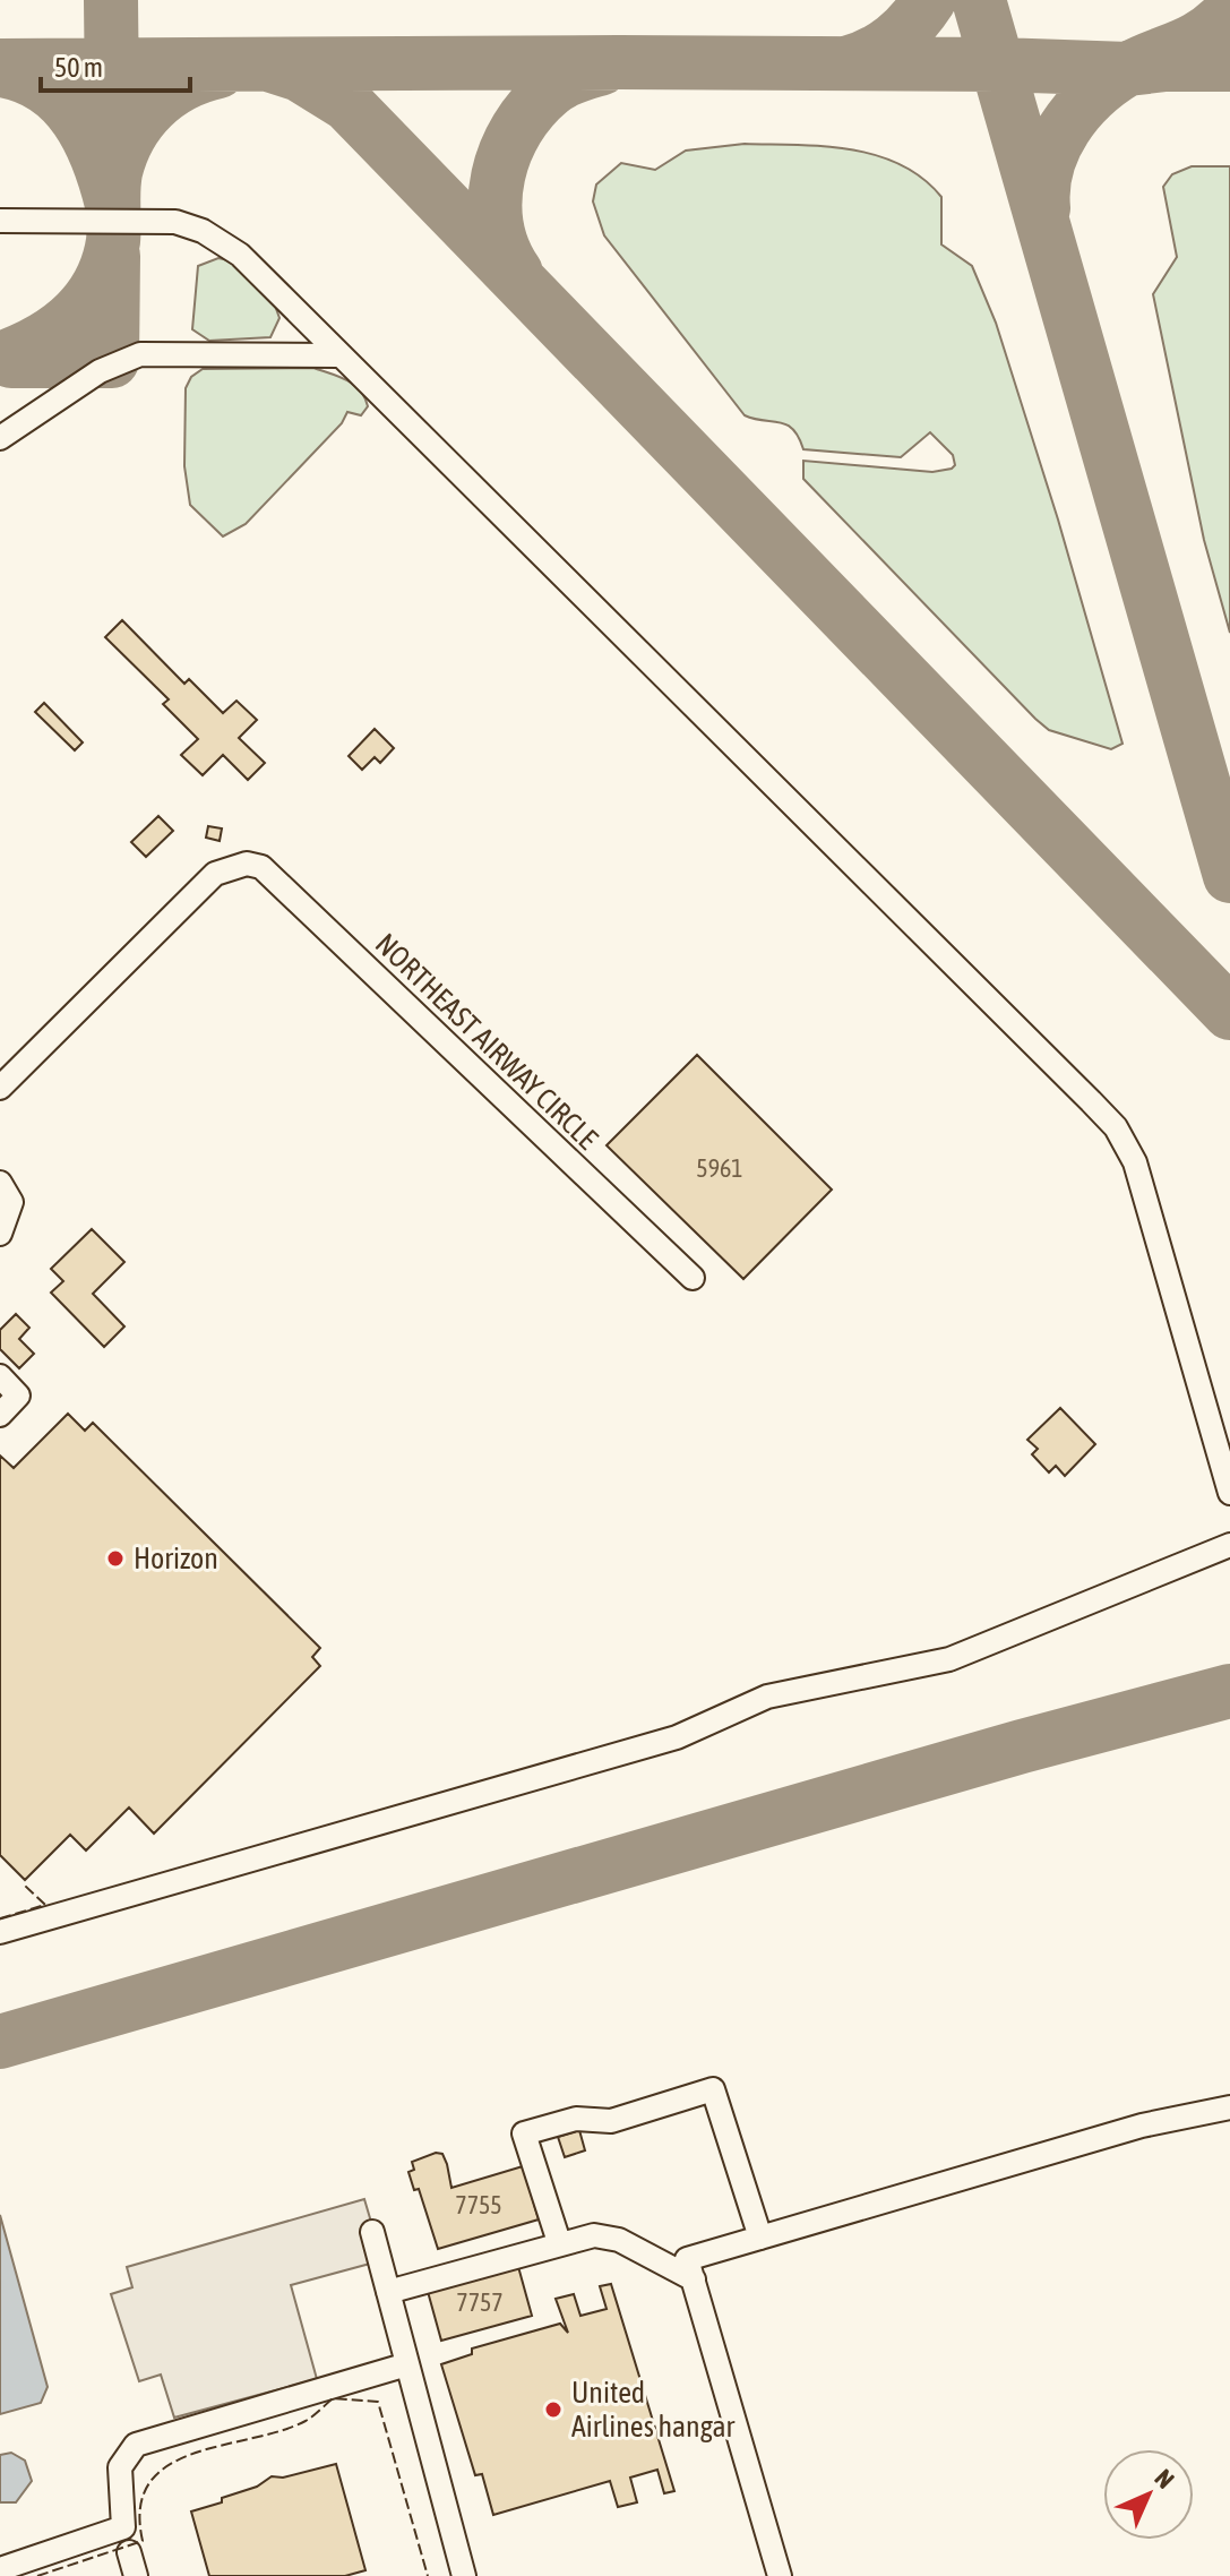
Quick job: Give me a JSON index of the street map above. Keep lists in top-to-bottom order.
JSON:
{
  "streets": {
    "street": ["NORTHEAST AIRWAY CIRCLE"]
  },
  "places": ["Horizon", "United Airlines hangar"],
  "house_numbers": ["5961", "7755", "7757"],
  "scale_bar": "50 m",
  "north": "top right"
}
